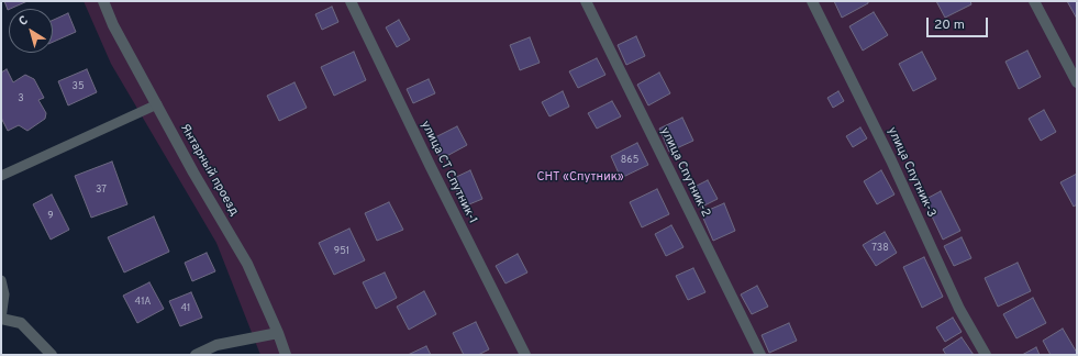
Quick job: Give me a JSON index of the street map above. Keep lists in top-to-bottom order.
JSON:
{
  "streets": {
    "street": [
      "Янтарный проезд",
      "улица СТ Спутник-1",
      "улица Спутник-2",
      "улица Спутник-3"
    ]
  },
  "parks": ["СНТ «Спутник»"],
  "house_numbers": [
    "35",
    "3",
    "865",
    "37",
    "9",
    "738",
    "951",
    "41А",
    "41"
  ],
  "scale_bar": "20 m",
  "north": "top left"
}
